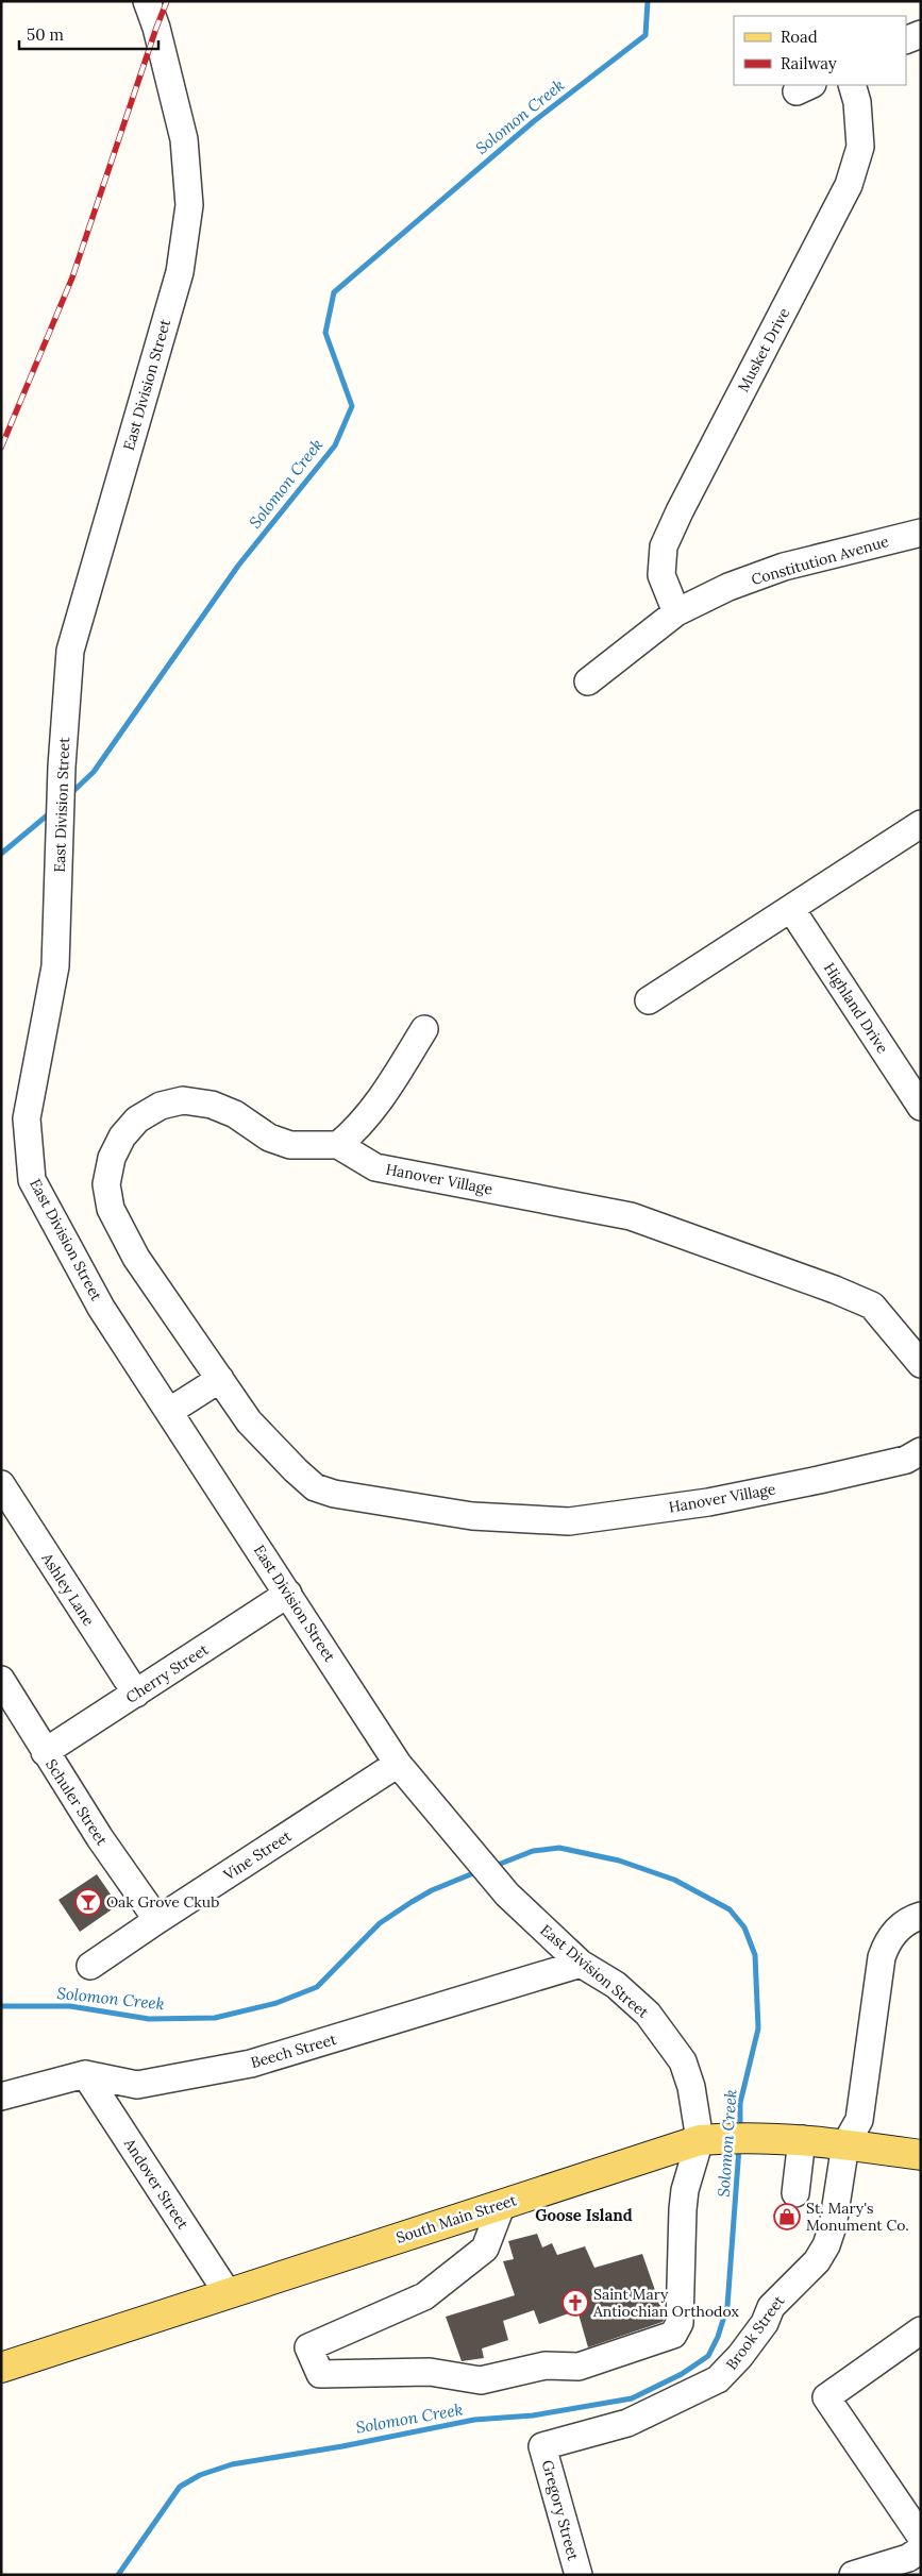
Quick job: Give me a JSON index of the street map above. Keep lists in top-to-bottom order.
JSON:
{
  "streets": {
    "main road": ["South Main Street"],
    "street": [
      "Musket Drive",
      "East Division Street",
      "Constitution Avenue",
      "Highland Drive",
      "Hanover Village",
      "Ashley Lane",
      "Cherry Street",
      "Schuler Street",
      "Vine Street",
      "Beech Street",
      "Andover Street",
      "Brook Street",
      "Gregory Street"
    ]
  },
  "crossings": [
    ["Musket Drive", "Constitution Avenue"],
    ["East Division Street", "Cherry Street"],
    ["East Division Street", "Vine Street"],
    ["East Division Street", "Beech Street"],
    ["East Division Street", "South Main Street"],
    ["Ashley Lane", "Cherry Street"],
    ["Cherry Street", "Schuler Street"],
    ["Schuler Street", "Vine Street"],
    ["Beech Street", "Andover Street"],
    ["Andover Street", "South Main Street"],
    ["South Main Street", "Brook Street"],
    ["Brook Street", "Gregory Street"]
  ],
  "districts": ["Goose Island"],
  "water": ["Solomon Creek"],
  "places": {
    "bar": ["Oak Grove Ckub"],
    "shop": ["St. Mary's Monument Co."],
    "church": ["Saint Mary Antiochian Orthodox"]
  },
  "legend": ["Road", "Railway"],
  "scale_bar": "50 m"
}
